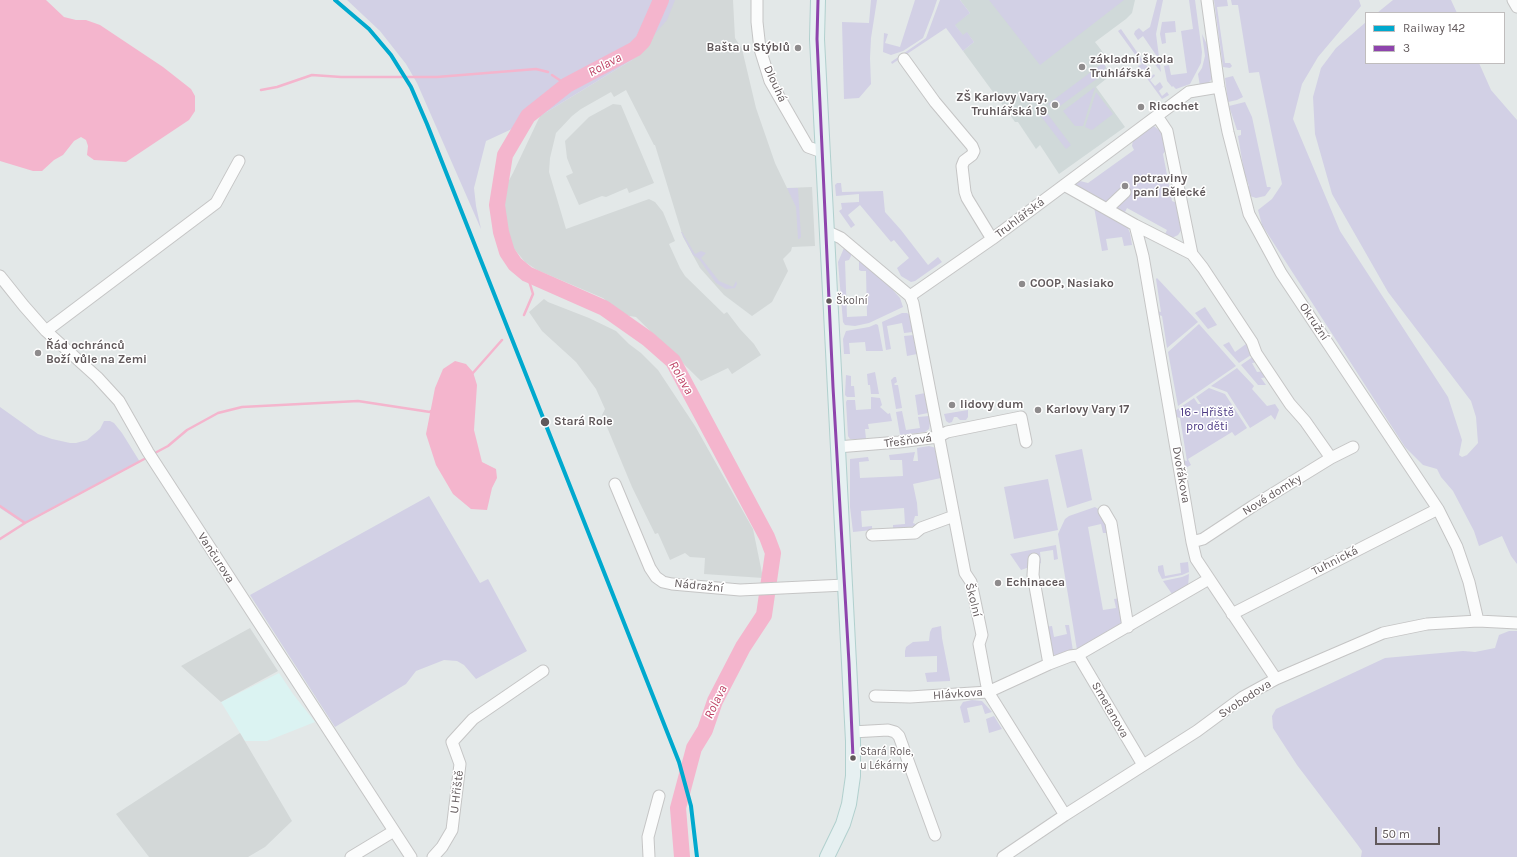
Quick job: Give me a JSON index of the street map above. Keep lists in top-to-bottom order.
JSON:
{
  "streets": {
    "street": [
      "Dlouhá",
      "Truhlářská",
      "Okružní",
      "Třešňová",
      "Dvořákova",
      "Nové domky",
      "Vančurova",
      "Tuhnická",
      "Nádražní",
      "Školní",
      "Hlávkova",
      "Svobodova",
      "Smetanova",
      "U Hřiště"
    ]
  },
  "crossings": [
    ["Truhlářská", "Okružní"],
    ["Truhlářská", "Školní"],
    ["Okružní", "Tuhnická"],
    ["Okružní", "Svobodova"],
    ["Třešňová", "Školní"],
    ["Dvořákova", "Nové domky"],
    ["Dvořákova", "Tuhnická"],
    ["Dvořákova", "Hlávkova"],
    ["Dvořákova", "Svobodova"],
    ["Školní", "Hlávkova"],
    ["Školní", "Svobodova"],
    ["Hlávkova", "Smetanova"],
    ["Svobodova", "Smetanova"]
  ],
  "water": ["Rolava"],
  "parks": ["16 - Hřiště pro děti"],
  "places": [
    "Bašta u Stýblů",
    "základní škola Truhlářská",
    "ZŠ Karlovy Vary, Truhlářská 19",
    "Ricochet",
    "potraviny paní Bělecké",
    "COOP, Nasiako",
    "Školní",
    "Řád ochránců Boží vůle na Zemi",
    "lidovy dum",
    "Karlovy Vary 17",
    "Stará Role",
    "Echinacea",
    "Stará Role, u Lékárny"
  ],
  "lines": ["rail line 142", "transit line 3"],
  "legend": ["Railway 142", "3"],
  "scale_bar": "50 m"
}
